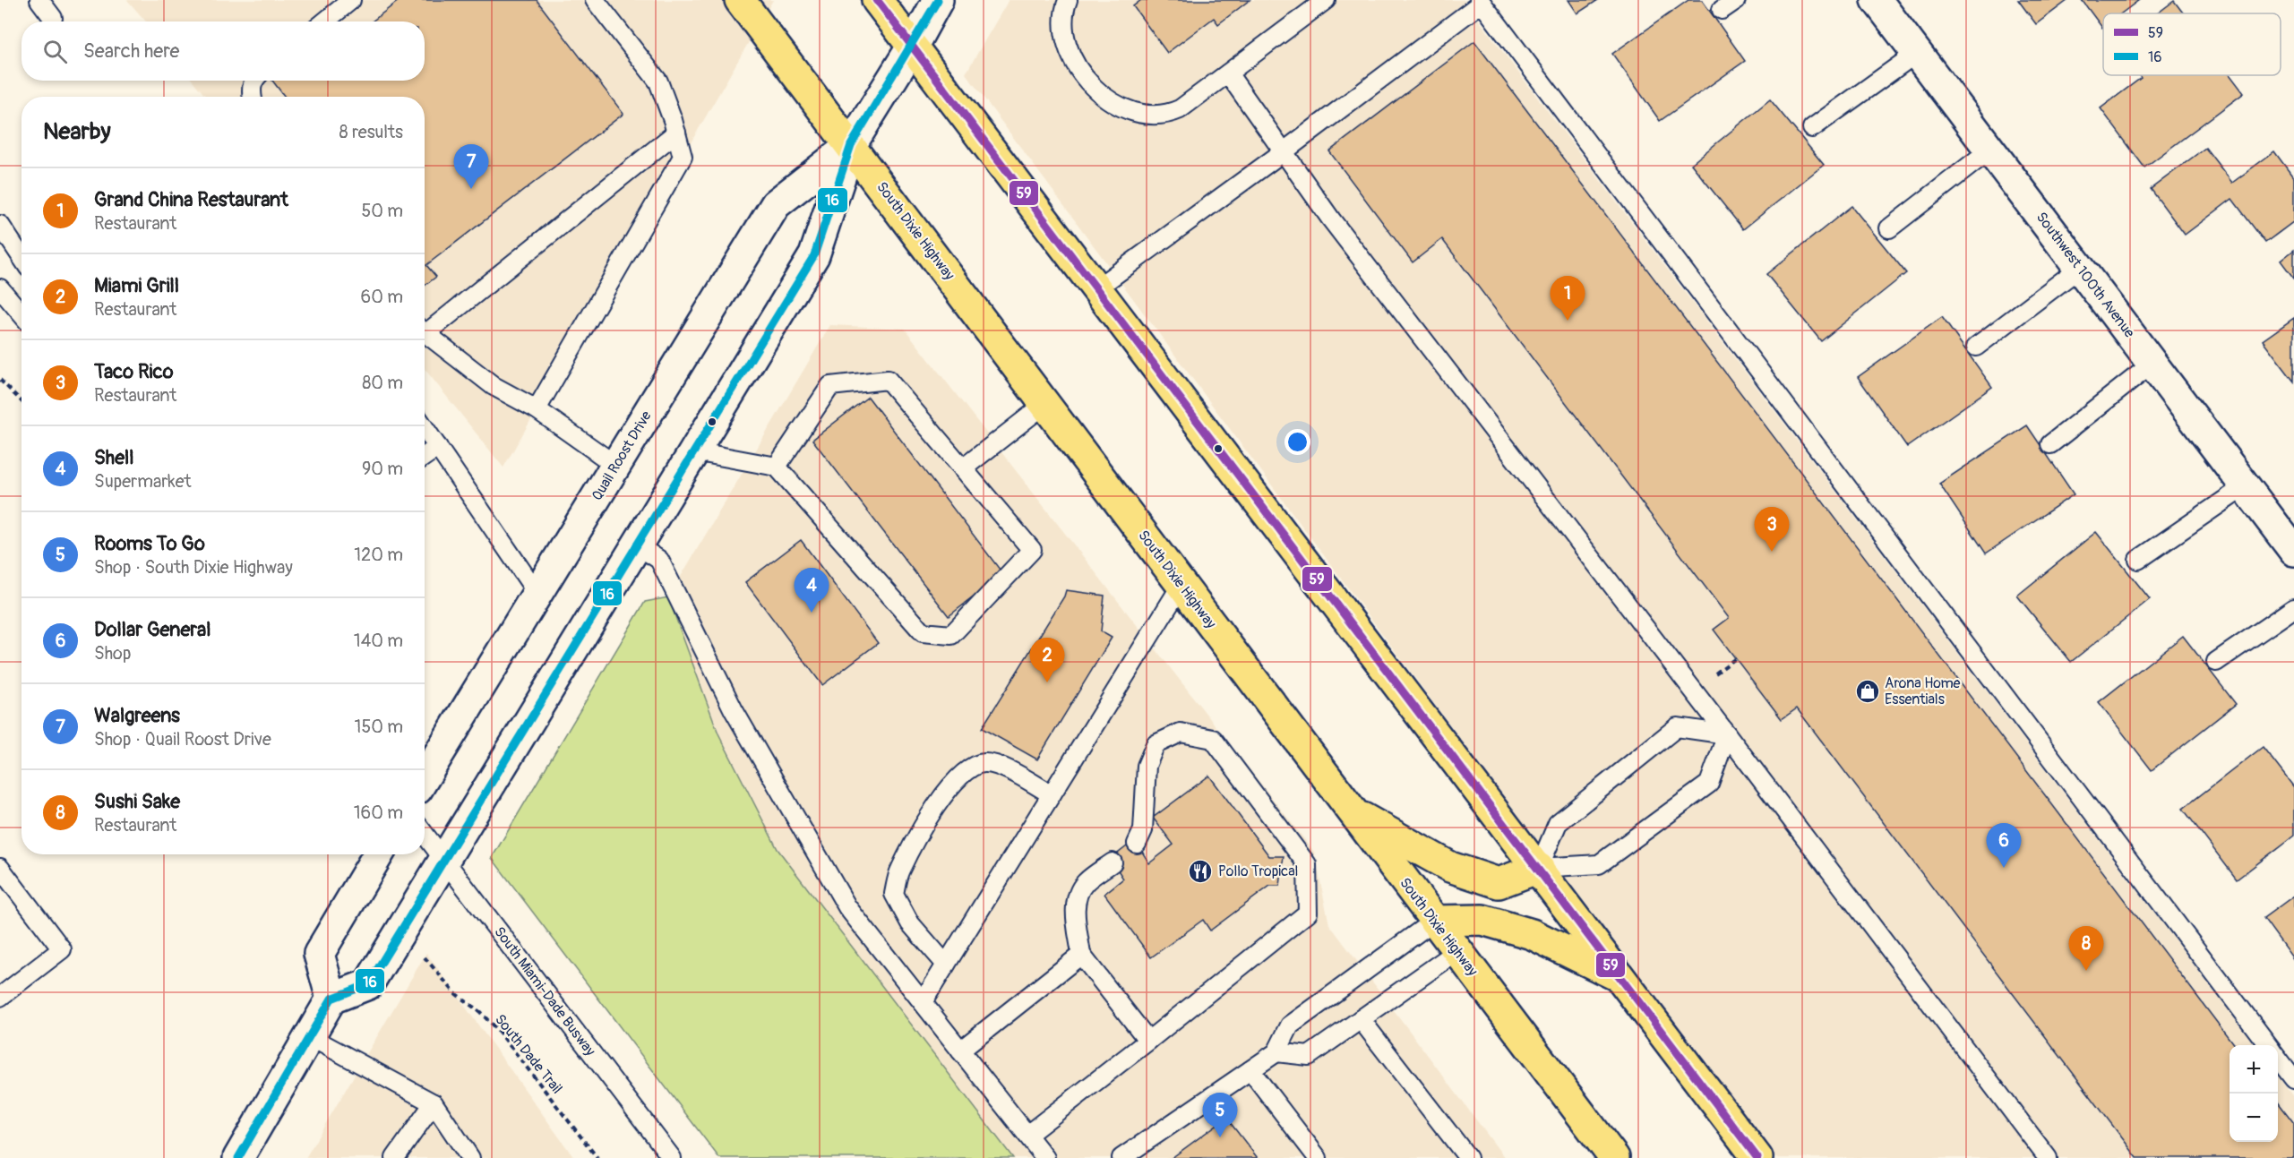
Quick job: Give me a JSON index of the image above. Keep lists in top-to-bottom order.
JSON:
{
  "streets": {
    "highway": ["South Dixie Highway"],
    "main road": ["Southwest 100th Avenue", "Quail Roost Drive"],
    "lane": ["South Miami-Dade Busway"],
    "path": ["South Dade Trail"]
  },
  "crossings": [
    ["South Dixie Highway", "Quail Roost Drive"],
    ["Quail Roost Drive", "South Miami-Dade Busway"]
  ],
  "places": {
    "shop": ["Arona Home Essentials"],
    "restaurant": ["Pollo Tropical"]
  },
  "lines": ["transit line 59", "transit line 16"],
  "legend": ["59", "16"],
  "page": {
    "search": "Search here",
    "heading": ["Nearby", "8 results"],
    "pins": [
      "7",
      "1",
      "3",
      "4",
      "2",
      "6",
      "8",
      "5"
    ],
    "list": [
      {
        "mark": "1",
        "name": "Grand China Restaurant",
        "note": "Restaurant",
        "value": "50 m"
      },
      {
        "mark": "2",
        "name": "Miami Grill",
        "note": "Restaurant",
        "value": "60 m"
      },
      {
        "mark": "3",
        "name": "Taco Rico",
        "note": "Restaurant",
        "value": "80 m"
      },
      {
        "mark": "4",
        "name": "Shell",
        "note": "Supermarket",
        "value": "90 m"
      },
      {
        "mark": "5",
        "name": "Rooms To Go",
        "note": "Shop · South Dixie Highway",
        "value": "120 m"
      },
      {
        "mark": "6",
        "name": "Dollar General",
        "note": "Shop",
        "value": "140 m"
      },
      {
        "mark": "7",
        "name": "Walgreens",
        "note": "Shop · Quail Roost Drive",
        "value": "150 m"
      },
      {
        "mark": "8",
        "name": "Sushi Sake",
        "note": "Restaurant",
        "value": "160 m"
      }
    ],
    "map_buttons": ["+", "−"]
  }
}
